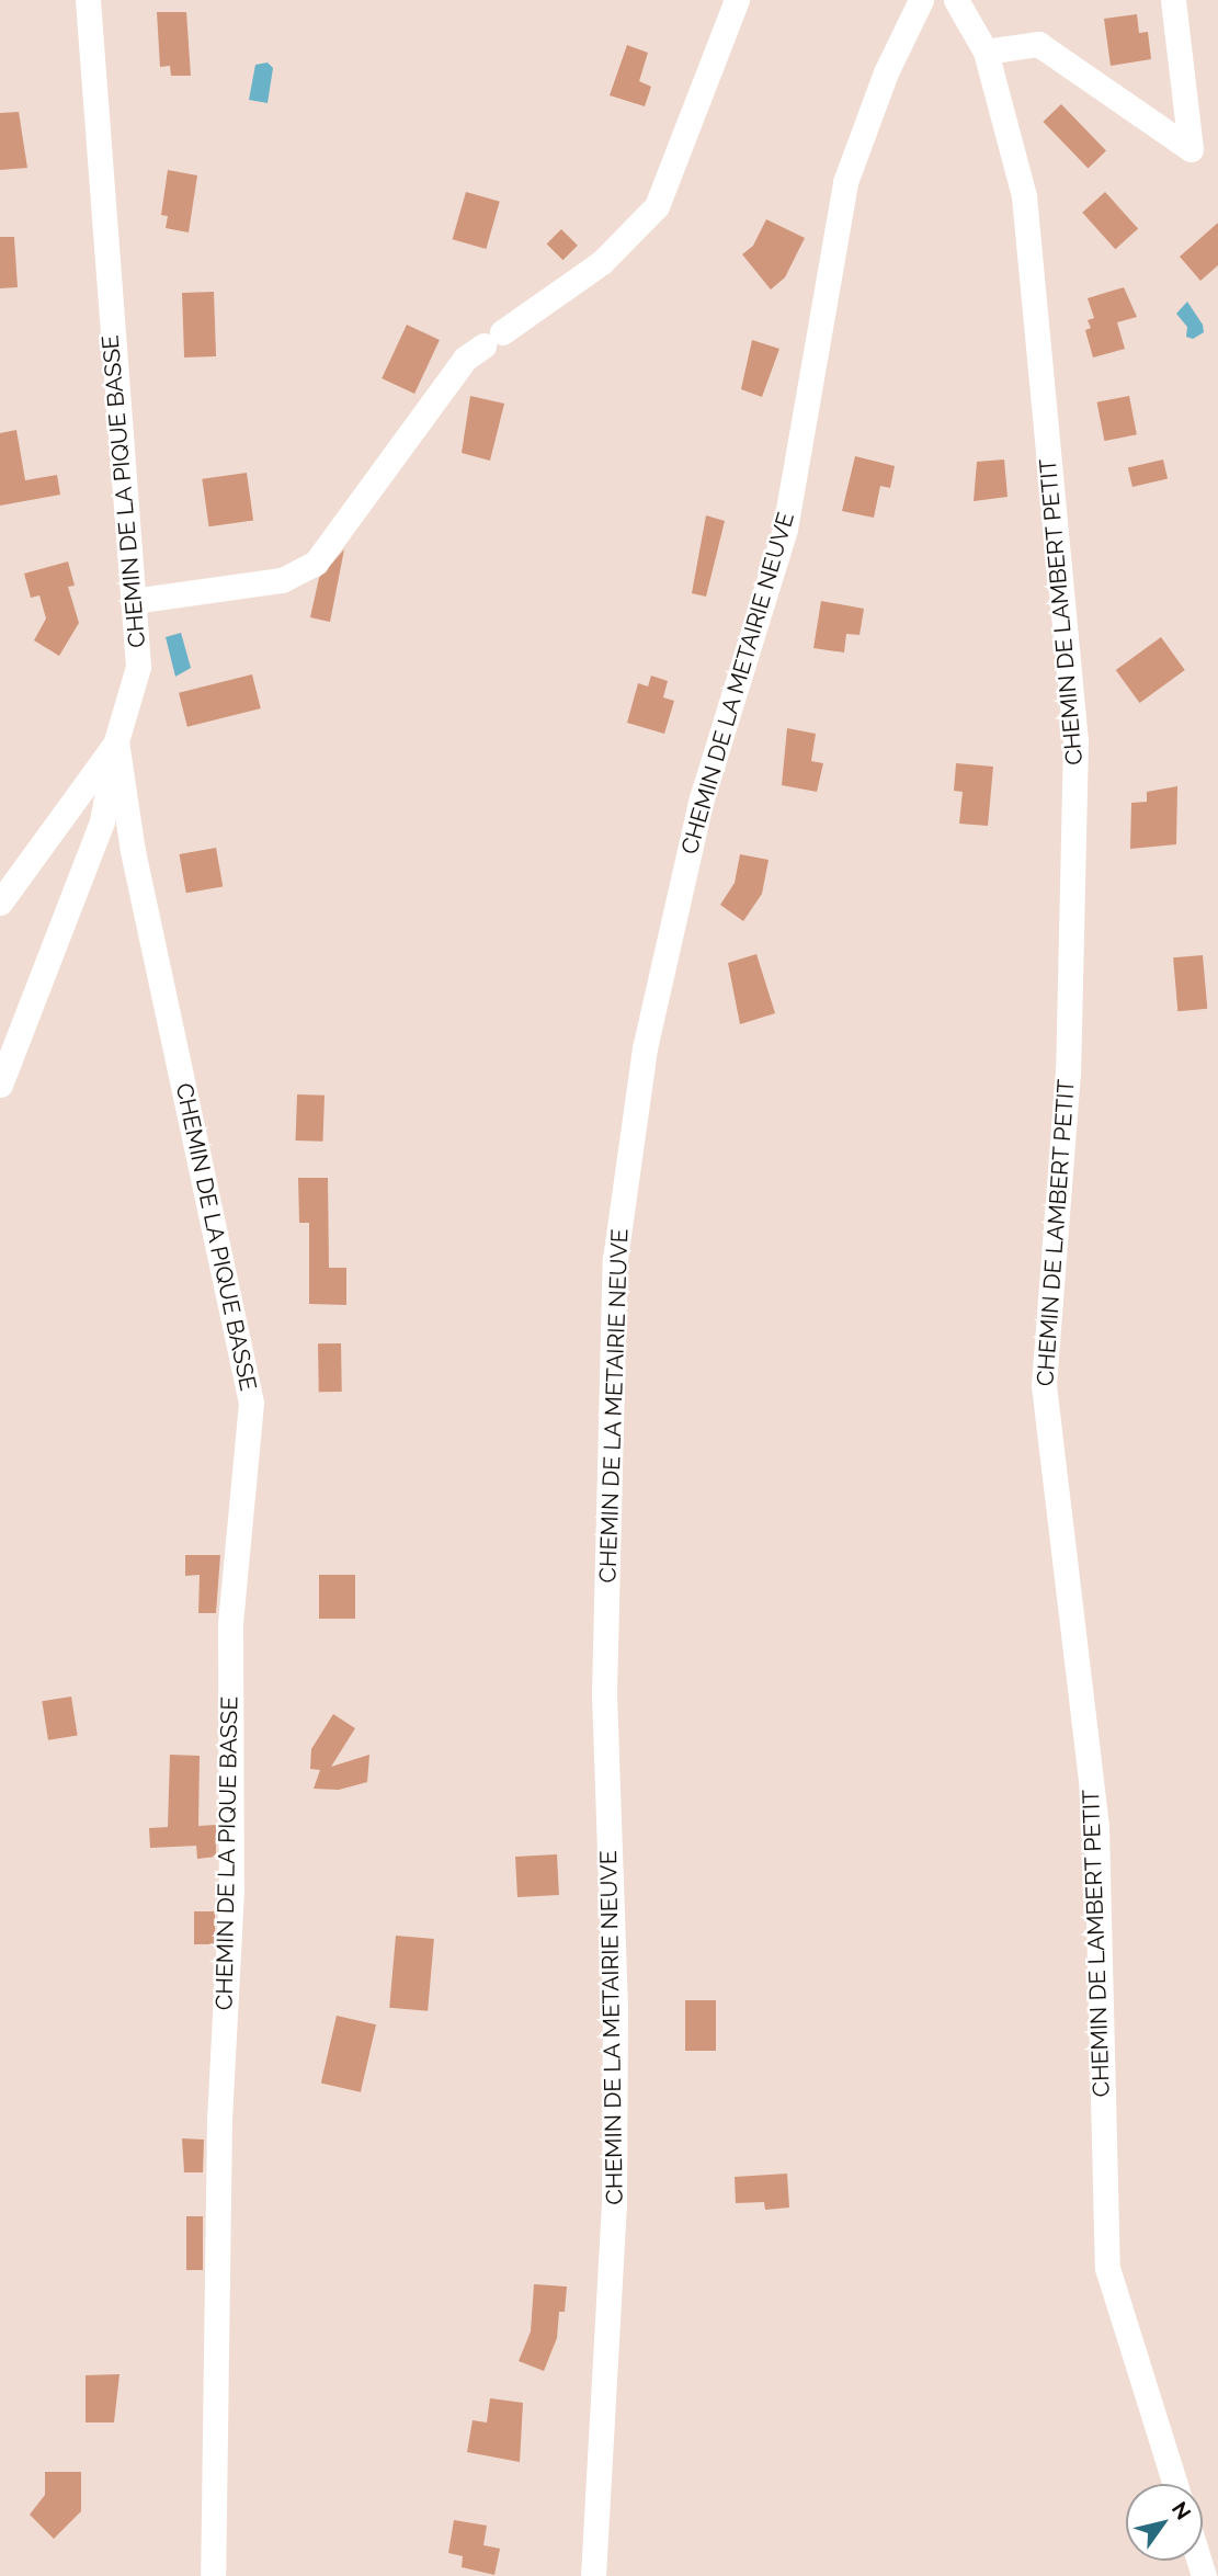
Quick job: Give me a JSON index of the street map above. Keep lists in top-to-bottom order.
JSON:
{
  "streets": {
    "street": ["CHEMIN DE LA PIQUE BASSE", "CHEMIN DE LAMBERT PETIT", "CHEMIN DE LA METAIRIE NEUVE"]
  },
  "north": "top right"
}
